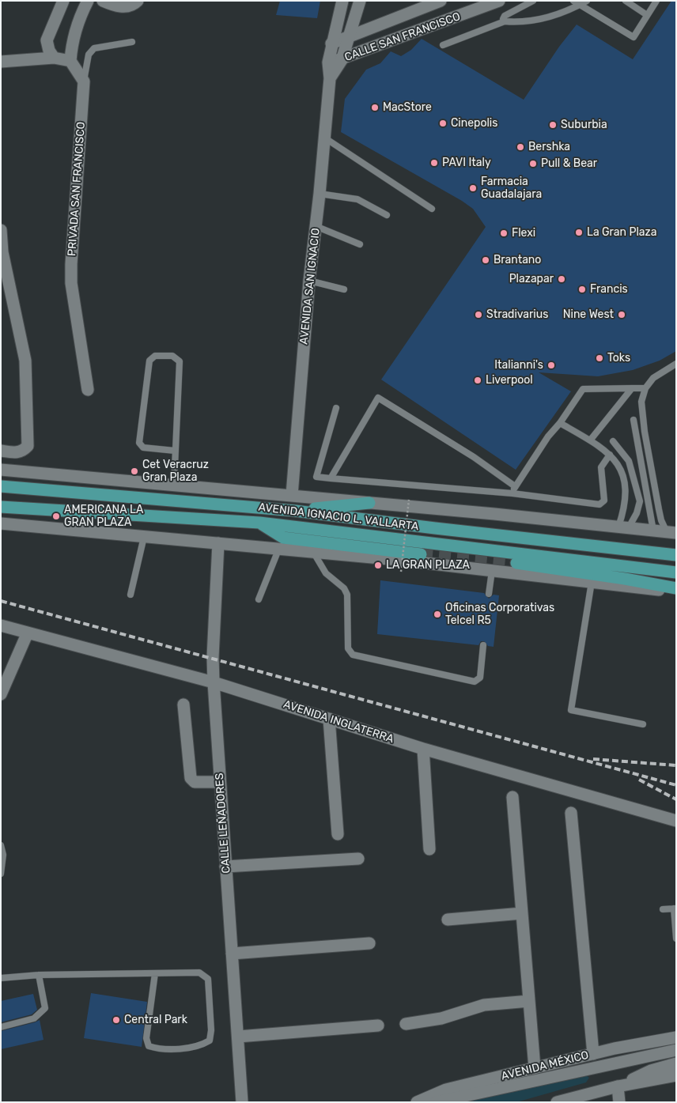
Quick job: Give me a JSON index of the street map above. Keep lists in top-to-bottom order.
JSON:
{
  "streets": {
    "main road": ["AVENIDA IGNACIO L. VALLARTA"],
    "street": [
      "CALLE SAN FRANCISCO",
      "PRIVADA SAN FRANCISCO",
      "AVENIDA SAN IGNACIO",
      "AVENIDA INGLATERRA",
      "CALLE LEÑADORES",
      "AVENIDA MÉXICO"
    ]
  },
  "crossings": [
    ["CALLE SAN FRANCISCO", "AVENIDA SAN IGNACIO"],
    ["AVENIDA SAN IGNACIO", "AVENIDA IGNACIO L. VALLARTA"],
    ["AVENIDA INGLATERRA", "CALLE LEÑADORES"]
  ],
  "places": [
    "MacStore",
    "Cinepolis",
    "Suburbia",
    "Bershka",
    "PAVI Italy",
    "Pull & Bear",
    "Farmacia Guadalajara",
    "La Gran Plaza",
    "Flexi",
    "Brantano",
    "Plazapar",
    "Francis",
    "Stradivarius",
    "Nine West",
    "Toks",
    "Italianni's",
    "Liverpool",
    "Cet Veracruz Gran Plaza",
    "AMERICANA LA GRAN PLAZA",
    "LA GRAN PLAZA",
    "Oficinas Corporativas Telcel R5",
    "Central Park"
  ]
}
